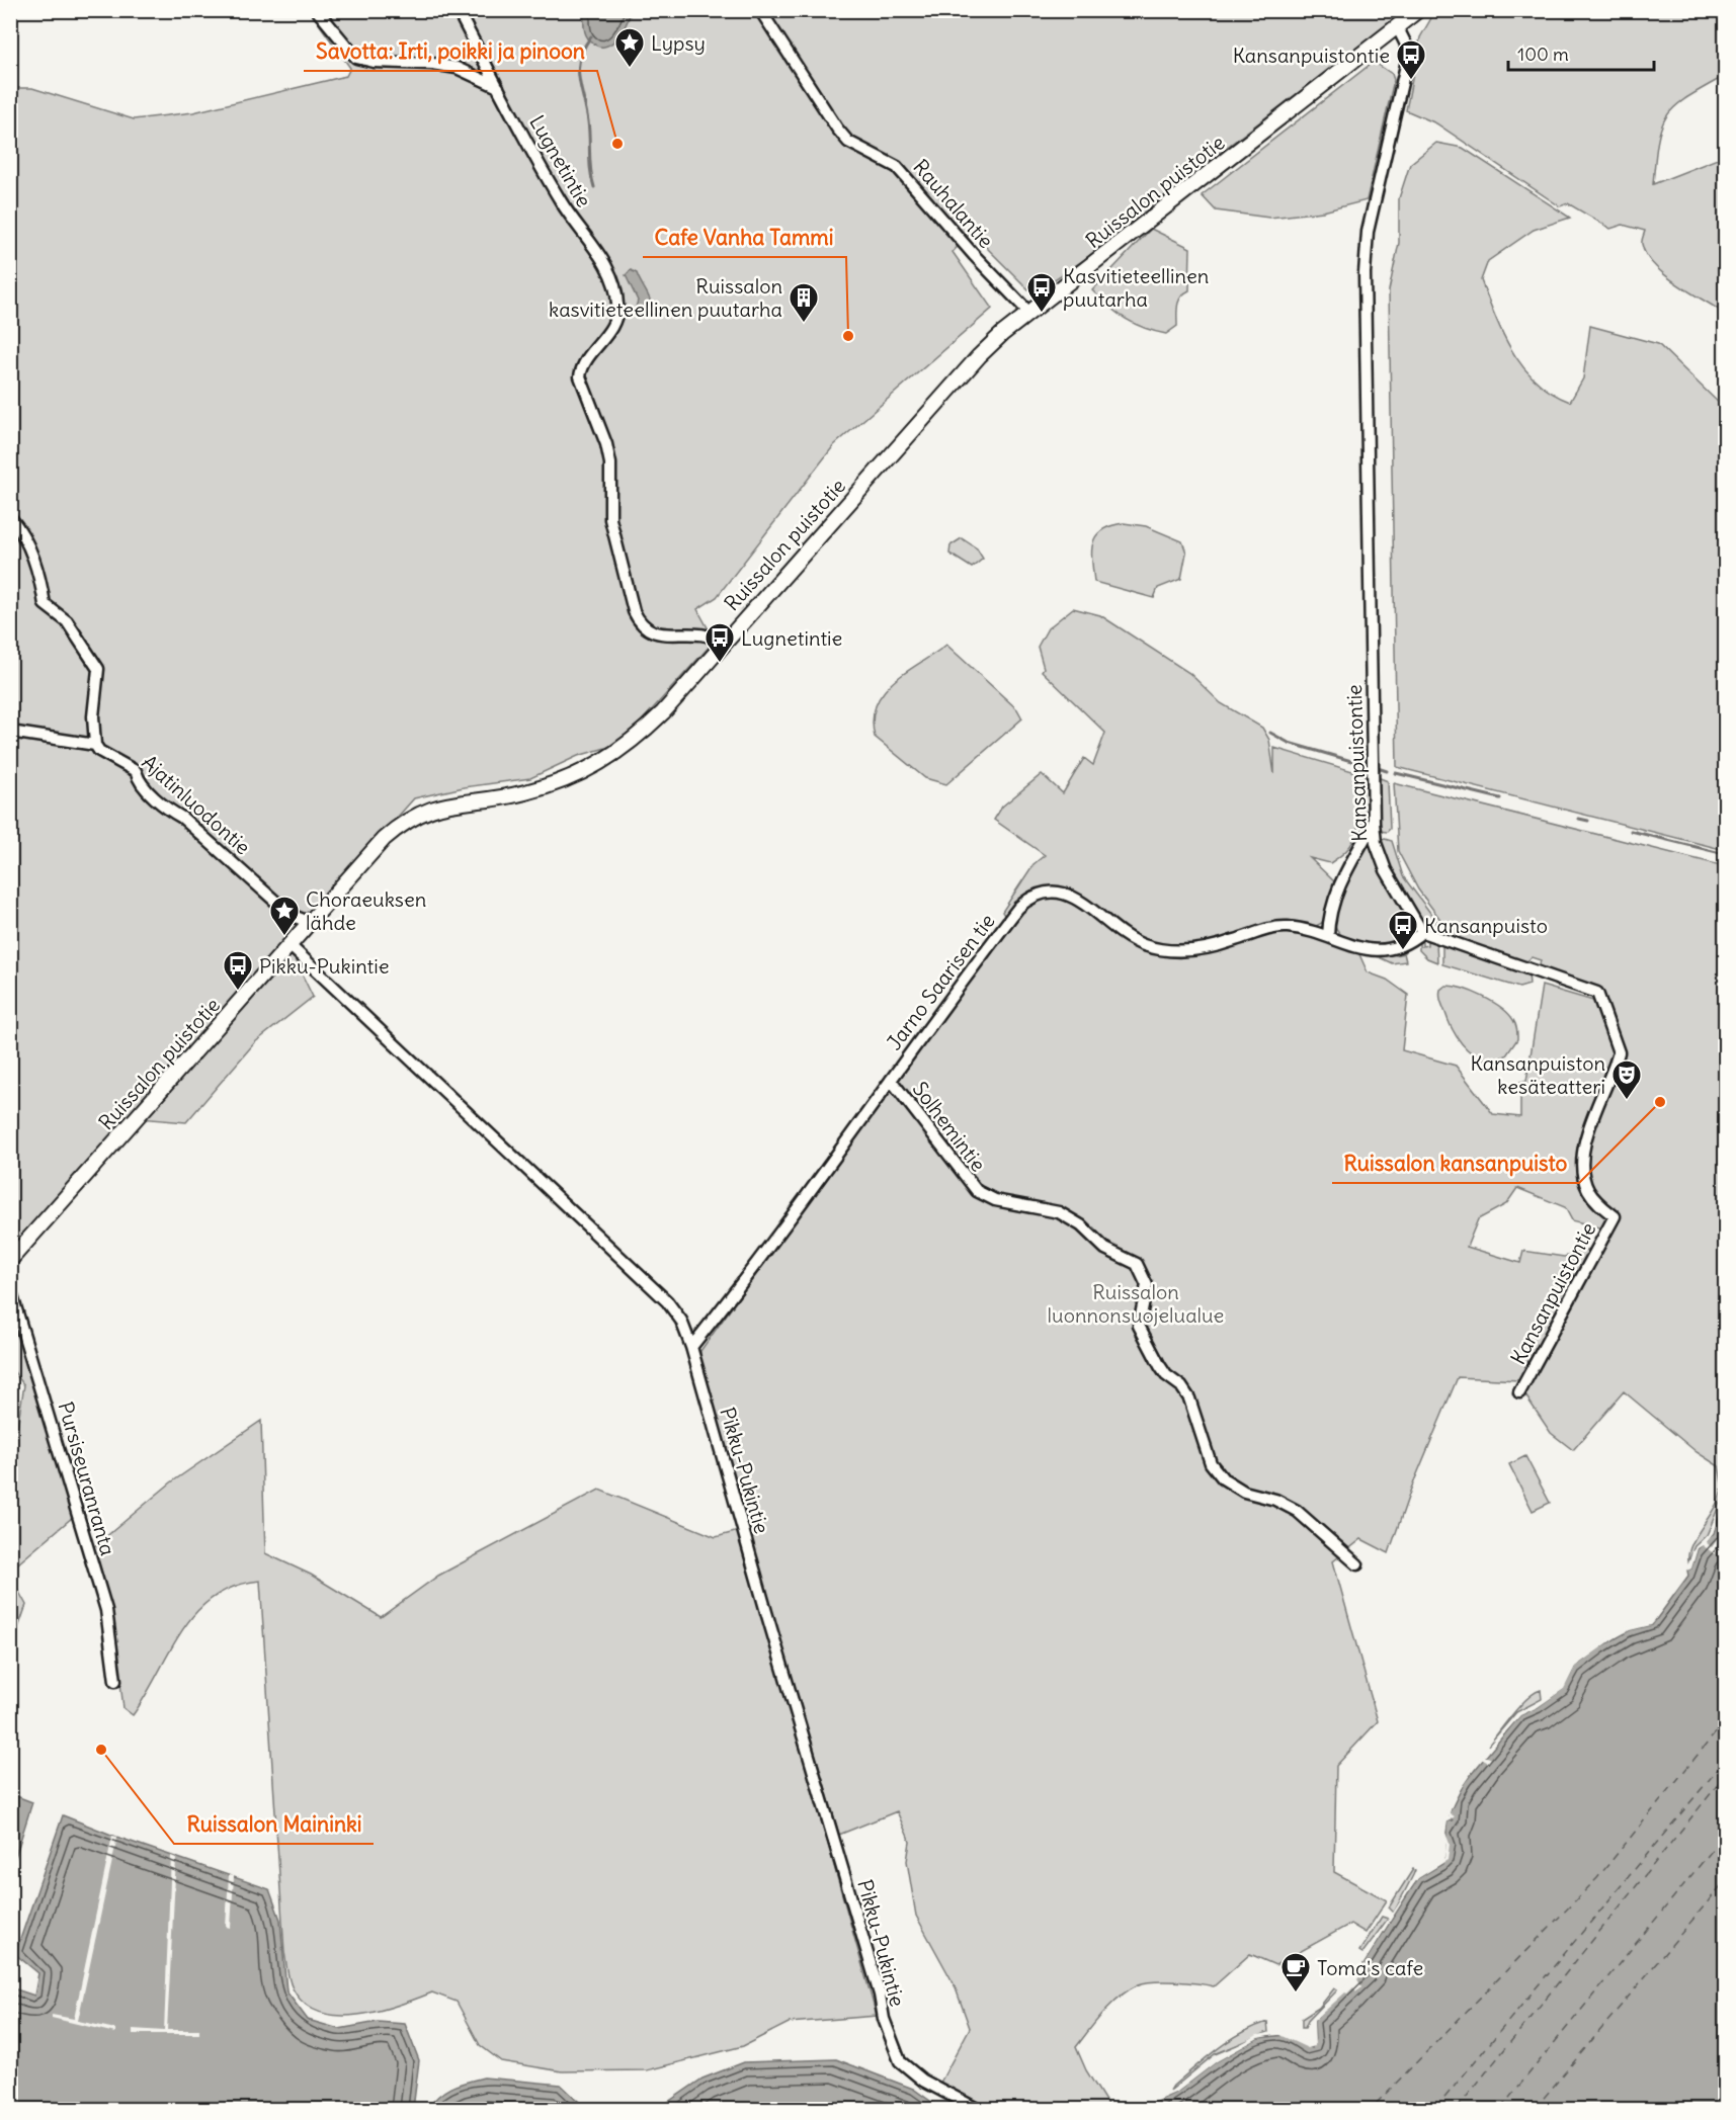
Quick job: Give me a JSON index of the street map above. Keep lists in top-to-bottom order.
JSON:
{
  "streets": {
    "street": [
      "Lugnetintie",
      "Ruissalon puistotie",
      "Rauhalantie",
      "Kansanpuistontie",
      "Ajatinluodontie",
      "Jarno Saarisen tie",
      "Solhemintie",
      "Pikku-Pukintie",
      "Pursiseuranranta"
    ]
  },
  "crossings": [
    ["Lugnetintie", "Ruissalon puistotie"],
    ["Ruissalon puistotie", "Rauhalantie"],
    ["Ruissalon puistotie", "Kansanpuistontie"],
    ["Ruissalon puistotie", "Ajatinluodontie"],
    ["Ruissalon puistotie", "Pikku-Pukintie"],
    ["Kansanpuistontie", "Jarno Saarisen tie"],
    ["Jarno Saarisen tie", "Solhemintie"],
    ["Jarno Saarisen tie", "Pikku-Pukintie"]
  ],
  "parks": ["Ruissalon luonnonsuojelualue"],
  "places": {
    "place": ["Lypsy", "Choraeuksen lähde"],
    "bus stop": [
      "Kansanpuistontie",
      "Kasvitieteellinen puutarha",
      "Lugnetintie",
      "Kansanpuisto",
      "Pikku-Pukintie"
    ],
    "other": [
      "Savotta: Irti, poikki ja pinoon",
      "Cafe Vanha Tammi",
      "Ruissalon kansanpuisto",
      "Ruissalon Maininki"
    ],
    "building": ["Ruissalon kasvitieteellinen puutarha"],
    "theatre": ["Kansanpuiston kesäteatteri"],
    "cafe": ["Toma's cafe"]
  },
  "scale_bar": "100 m"
}
